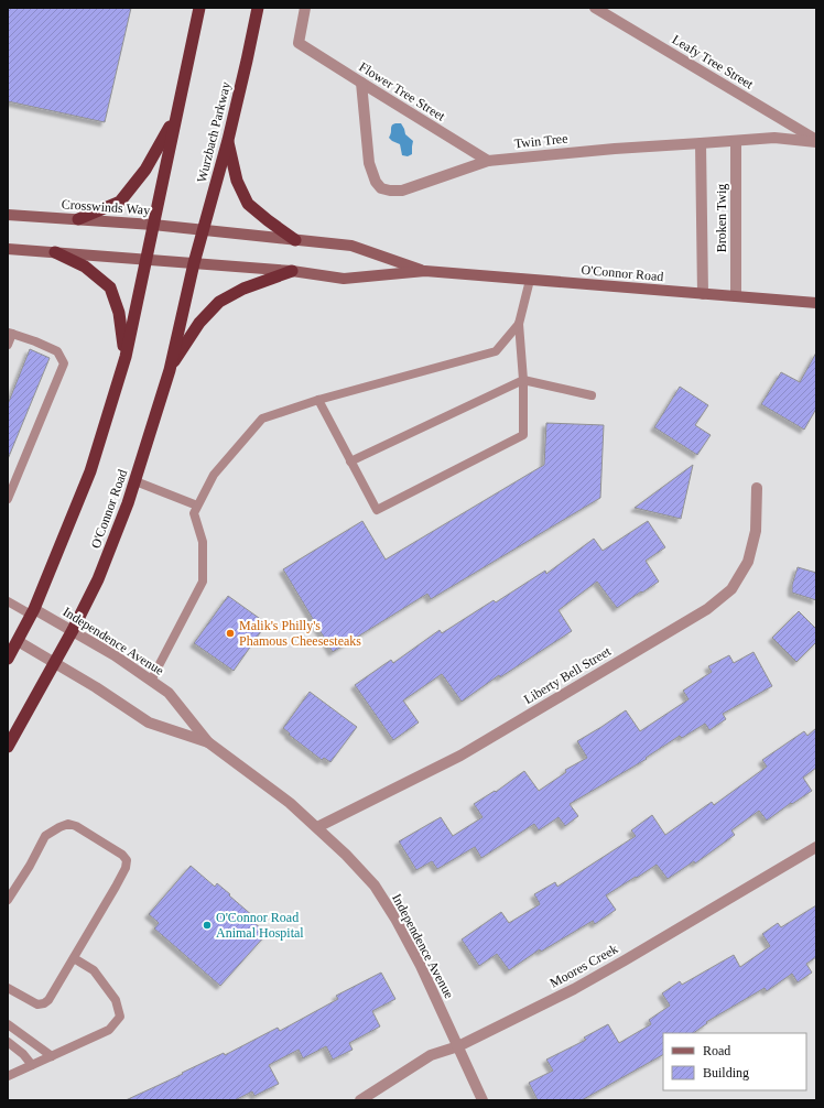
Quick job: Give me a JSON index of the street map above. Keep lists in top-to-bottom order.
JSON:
{
  "streets": {
    "highway": ["Wurzbach Parkway", "O'Connor Road"],
    "main road": ["Crosswinds Way"],
    "street": [
      "Leafy Tree Street",
      "Flower Tree Street",
      "Twin Tree",
      "Broken Twig",
      "Independence Avenue",
      "Liberty Bell Street",
      "Moores Creek"
    ]
  },
  "crossings": [
    ["Leafy Tree Street", "Twin Tree"],
    ["Flower Tree Street", "Twin Tree"],
    ["Wurzbach Parkway", "Crosswinds Way"],
    ["Wurzbach Parkway", "O'Connor Road"],
    ["Twin Tree", "Broken Twig"],
    ["Crosswinds Way", "O'Connor Road"],
    ["Broken Twig", "O'Connor Road"],
    ["O'Connor Road", "Independence Avenue"],
    ["Independence Avenue", "Liberty Bell Street"],
    ["Independence Avenue", "Moores Creek"]
  ],
  "places": ["Malik's Philly's Phamous Cheesesteaks", "O'Connor Road Animal Hospital"],
  "legend": ["Road", "Building"]
}
